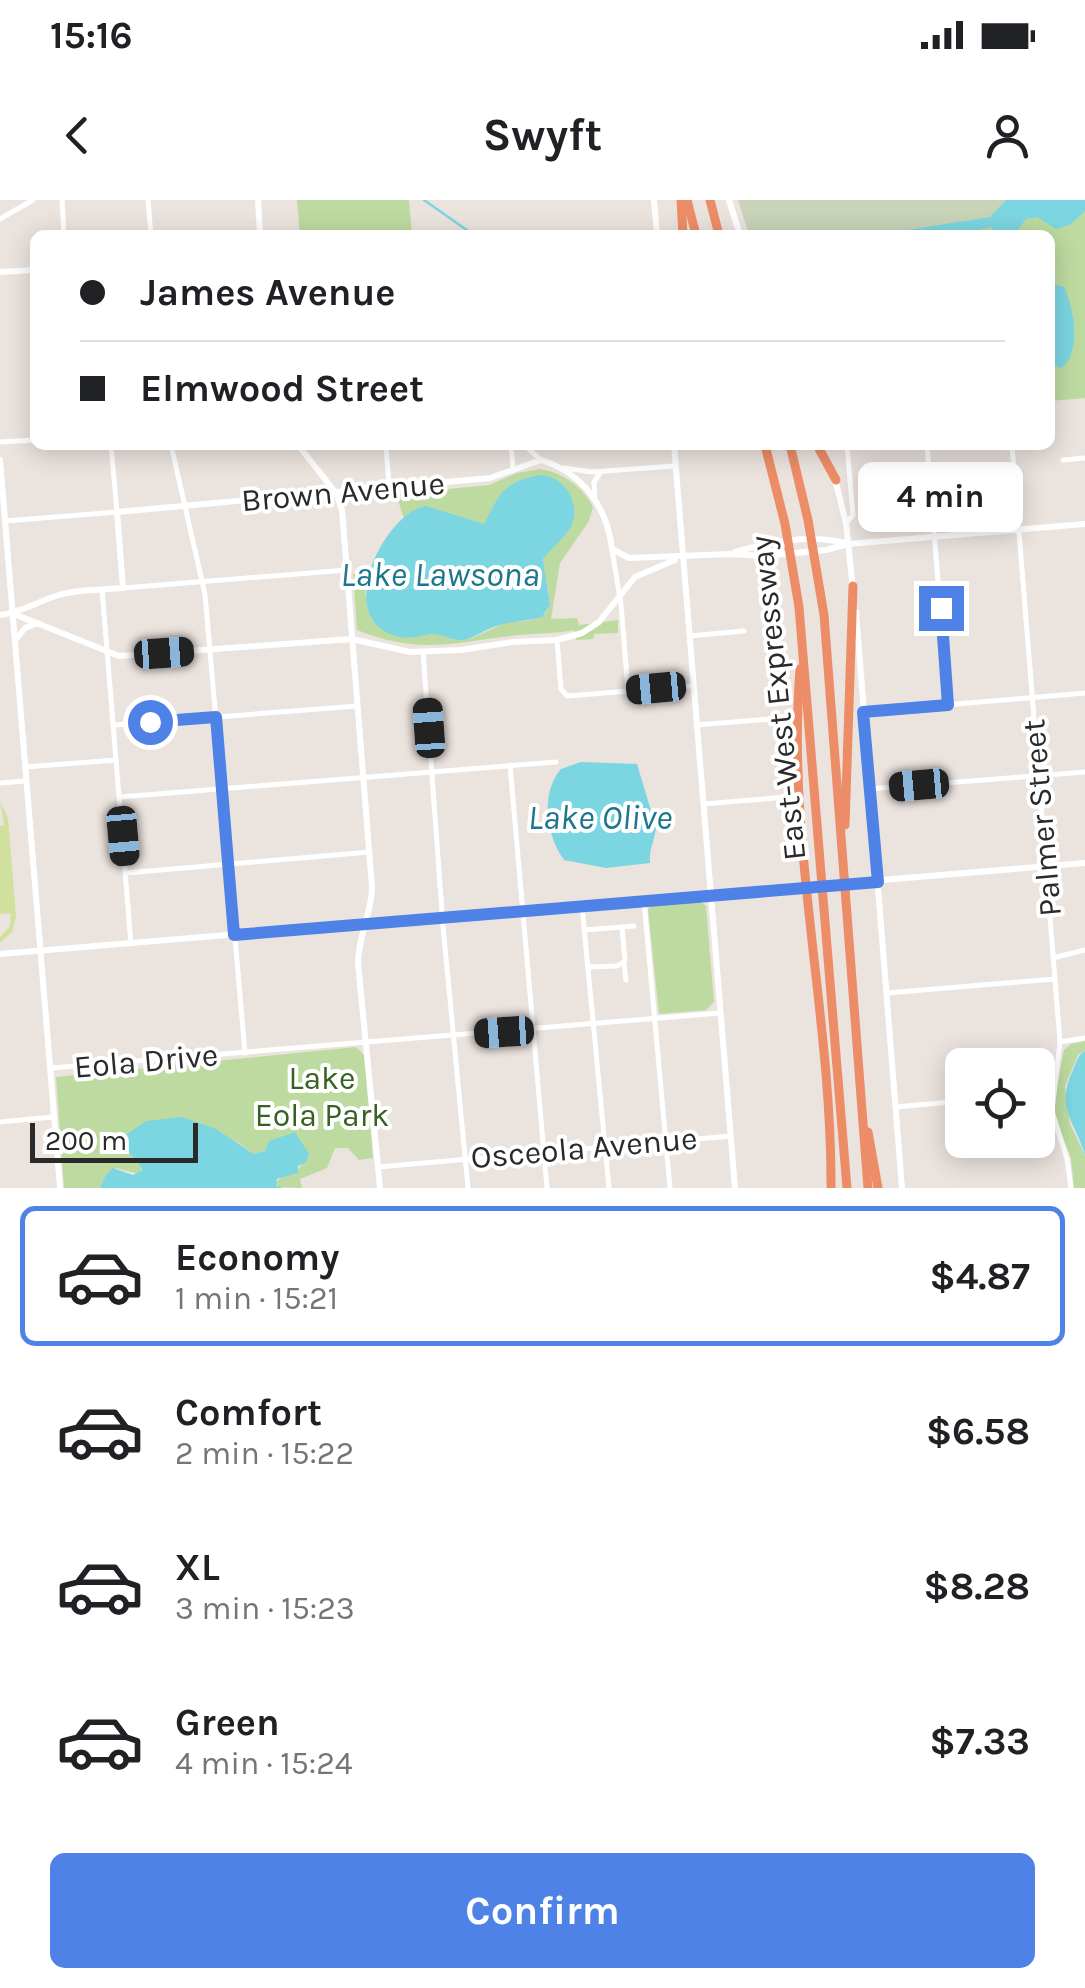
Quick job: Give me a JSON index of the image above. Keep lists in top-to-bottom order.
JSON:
{
  "streets": {
    "highway": ["East-West Expressway"],
    "street": [
      "Brown Avenue",
      "Palmer Street",
      "Eola Drive",
      "Osceola Avenue"
    ]
  },
  "water": ["Lake Lawsona", "Lake Olive"],
  "parks": ["Lake Eola Park"],
  "scale_bar": "200 m",
  "page": {
    "status": "15:16",
    "header": "Swyft",
    "banner": ["James Avenue", "Elmwood Street"],
    "bubble": "4 min",
    "scale": "200 m",
    "list": [
      {
        "name": "Economy",
        "note": "1 min · 15:21",
        "value": "$4.87"
      },
      {
        "name": "Comfort",
        "note": "2 min · 15:22",
        "value": "$6.58"
      },
      {
        "name": "XL",
        "note": "3 min · 15:23",
        "value": "$8.28"
      },
      {
        "name": "Green",
        "note": "4 min · 15:24",
        "value": "$7.33"
      }
    ],
    "buttons": "Confirm"
  }
}
